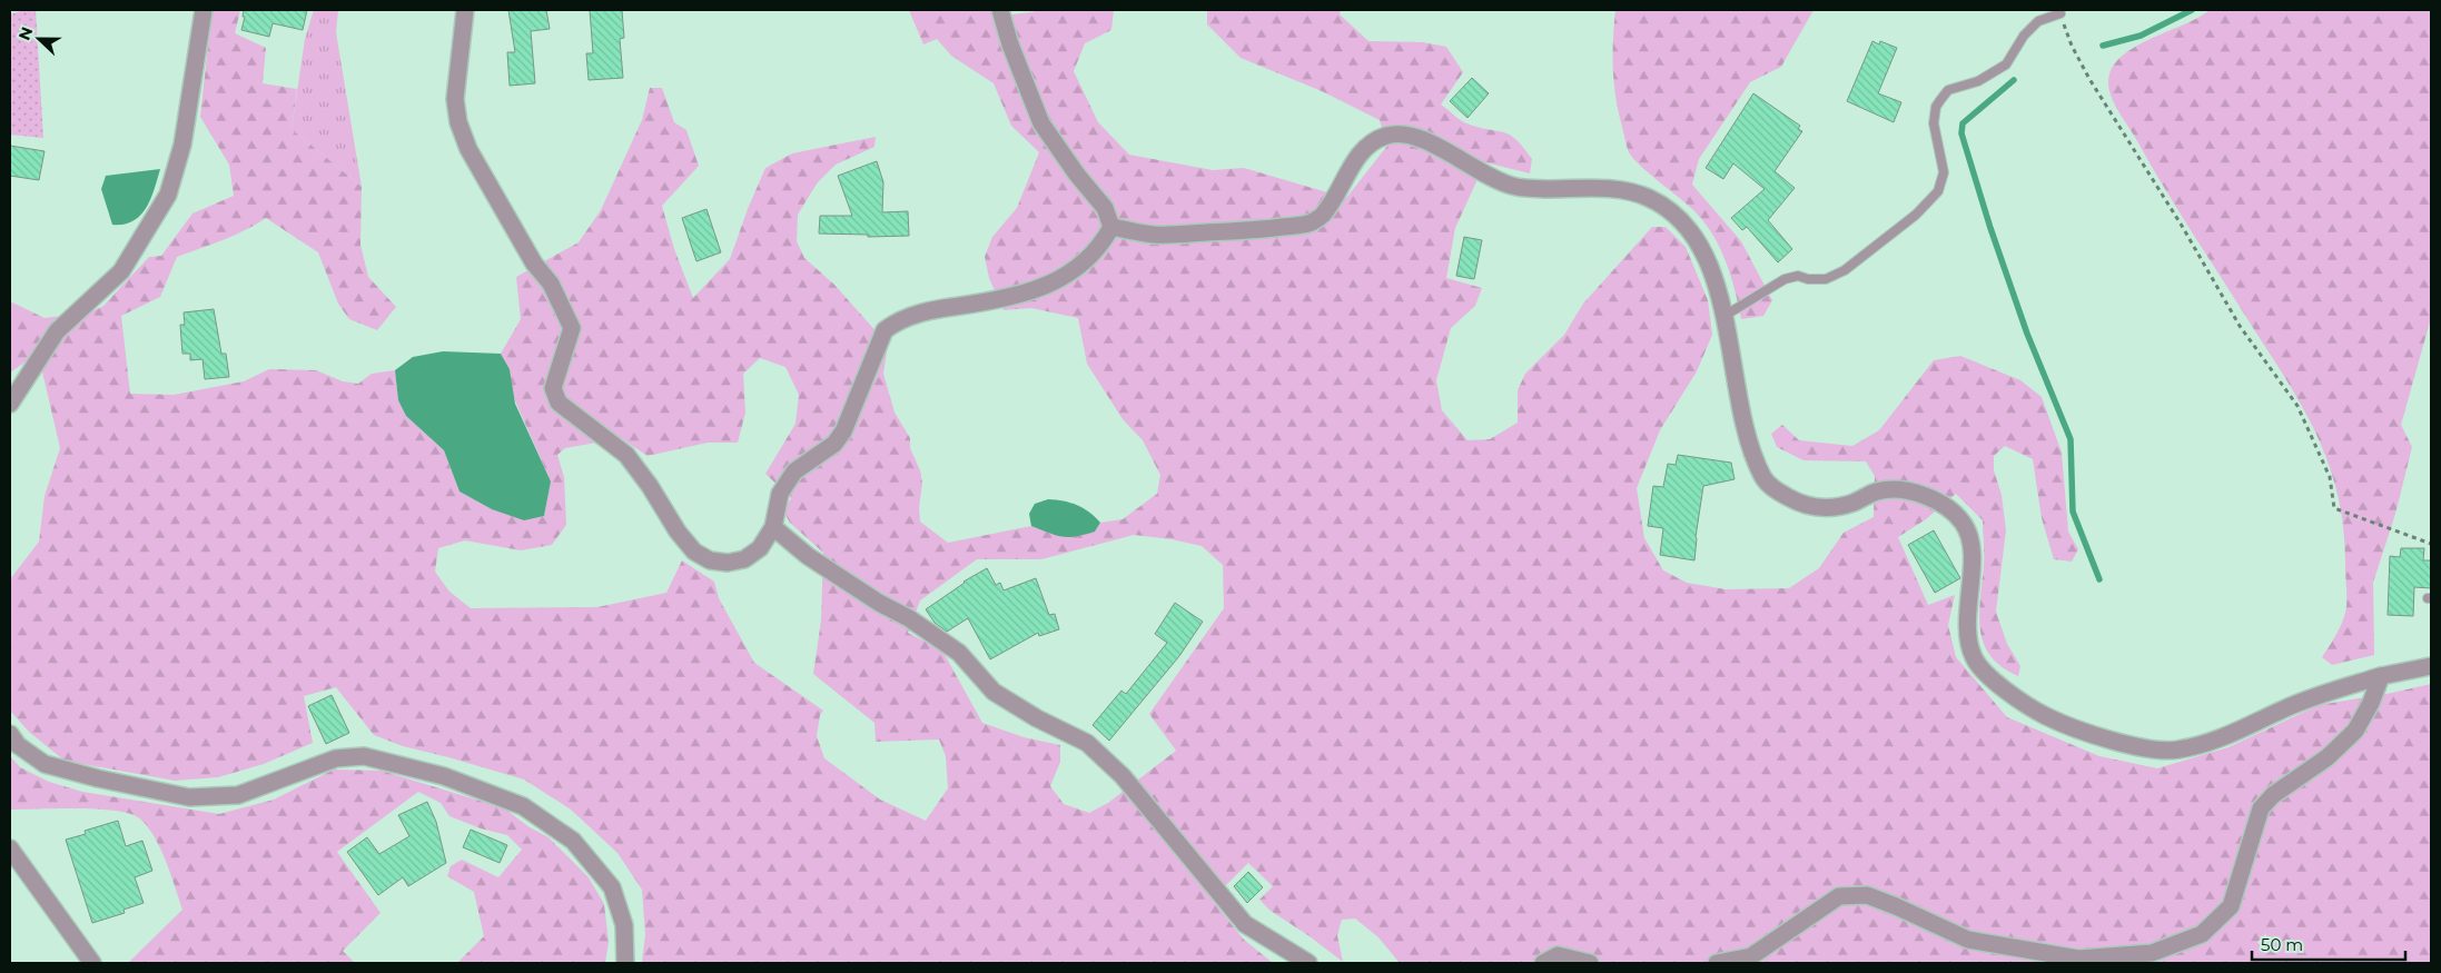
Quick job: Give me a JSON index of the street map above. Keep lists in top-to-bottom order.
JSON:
{
  "scale_bar": "50 m",
  "north": "left"
}
